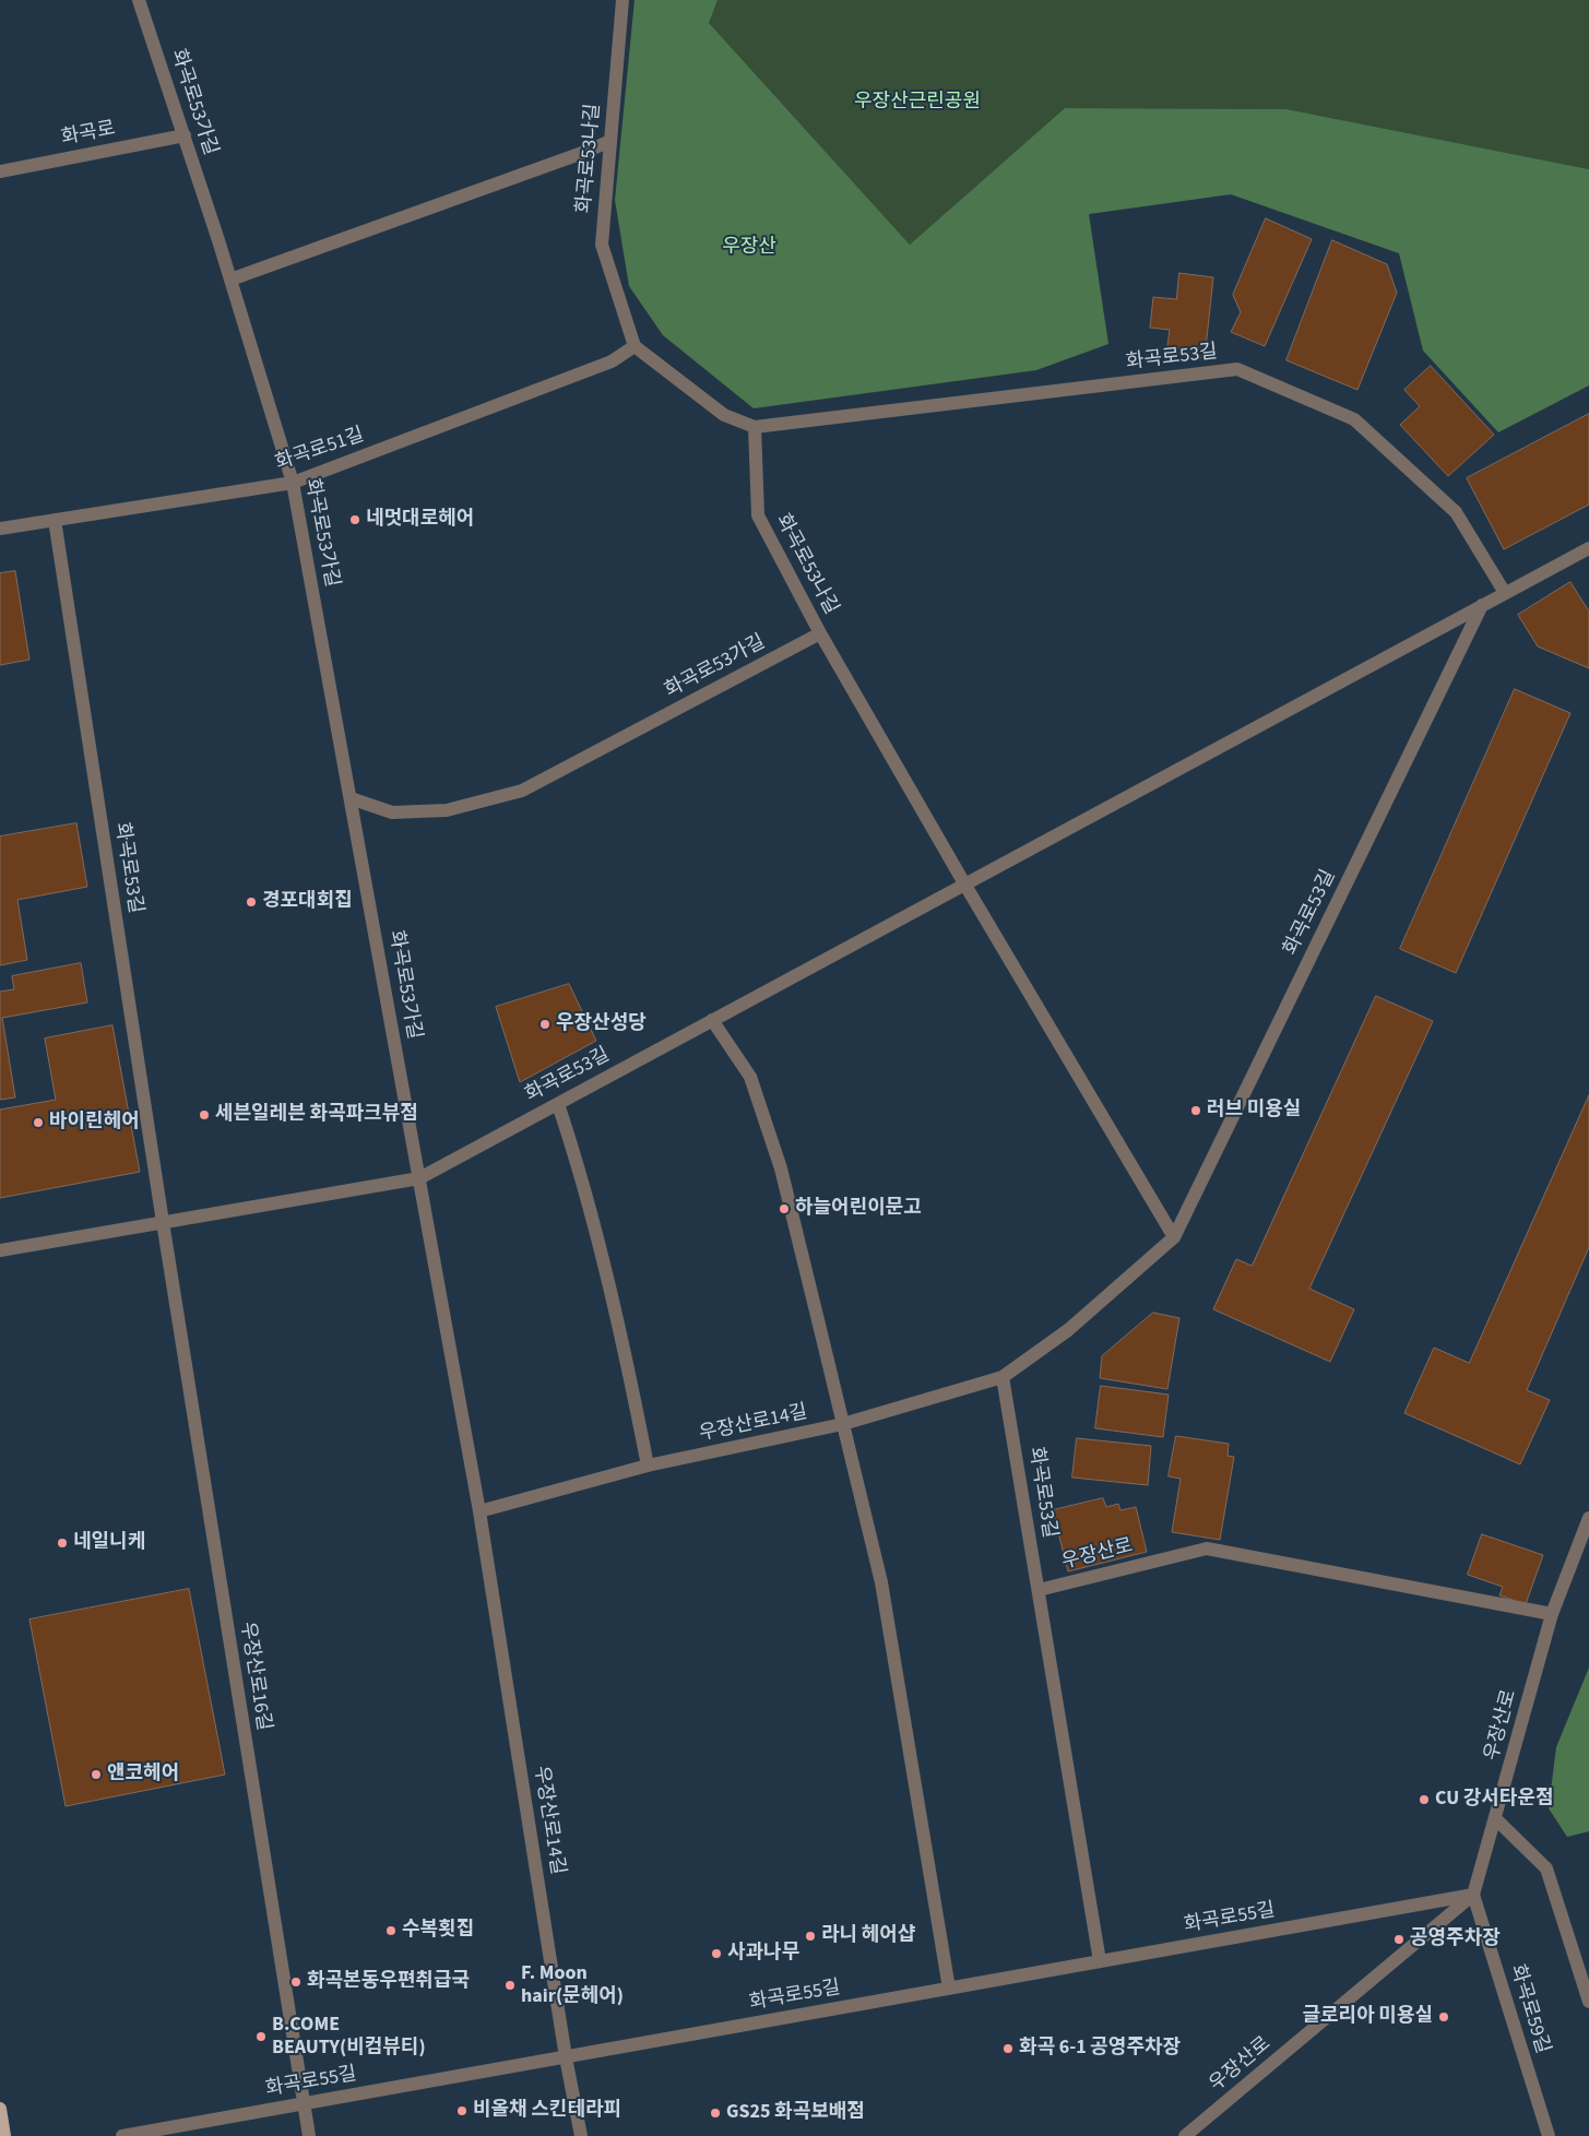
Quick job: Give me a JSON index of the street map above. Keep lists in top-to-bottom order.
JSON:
{
  "streets": {
    "street": [
      "화곡로53가길",
      "화곡로",
      "화곡로53나길",
      "화곡로53길",
      "화곡로51길",
      "우장산로14길",
      "우장산로",
      "우장산로16길",
      "화곡로55길",
      "화곡로59길"
    ]
  },
  "crossings": [
    ["화곡로53가길", "화곡로"],
    ["화곡로53가길", "화곡로53나길"],
    ["화곡로53가길", "화곡로53길"],
    ["화곡로53가길", "화곡로51길"],
    ["화곡로53가길", "우장산로14길"],
    ["화곡로53나길", "화곡로53길"],
    ["화곡로53나길", "화곡로51길"],
    ["화곡로53길", "화곡로51길"],
    ["화곡로53길", "우장산로14길"],
    ["화곡로53길", "우장산로"],
    ["화곡로53길", "우장산로16길"],
    ["화곡로53길", "화곡로55길"],
    ["우장산로14길", "화곡로55길"],
    ["우장산로", "화곡로55길"],
    ["우장산로", "화곡로59길"],
    ["우장산로16길", "화곡로55길"],
    ["화곡로55길", "화곡로59길"]
  ],
  "parks": ["우장산근린공원", "우장산"],
  "places": [
    "네멋대로헤어",
    "경포대회집",
    "우장산성당",
    "러브 미용실",
    "세븐일레븐 화곡파크뷰점",
    "바이린헤어",
    "하늘어린이문고",
    "네일니케",
    "앤코헤어",
    "CU 강서타운점",
    "수복횟집",
    "라니 헤어샵",
    "공영주차장",
    "사과나무",
    "화곡본동우편취급국",
    "F. Moon hair(문헤어)",
    "글로리아 미용실",
    "B.COME BEAUTY(비컴뷰티)",
    "화곡 6-1 공영주차장",
    "비올채 스킨테라피",
    "GS25 화곡보배점"
  ]
}
